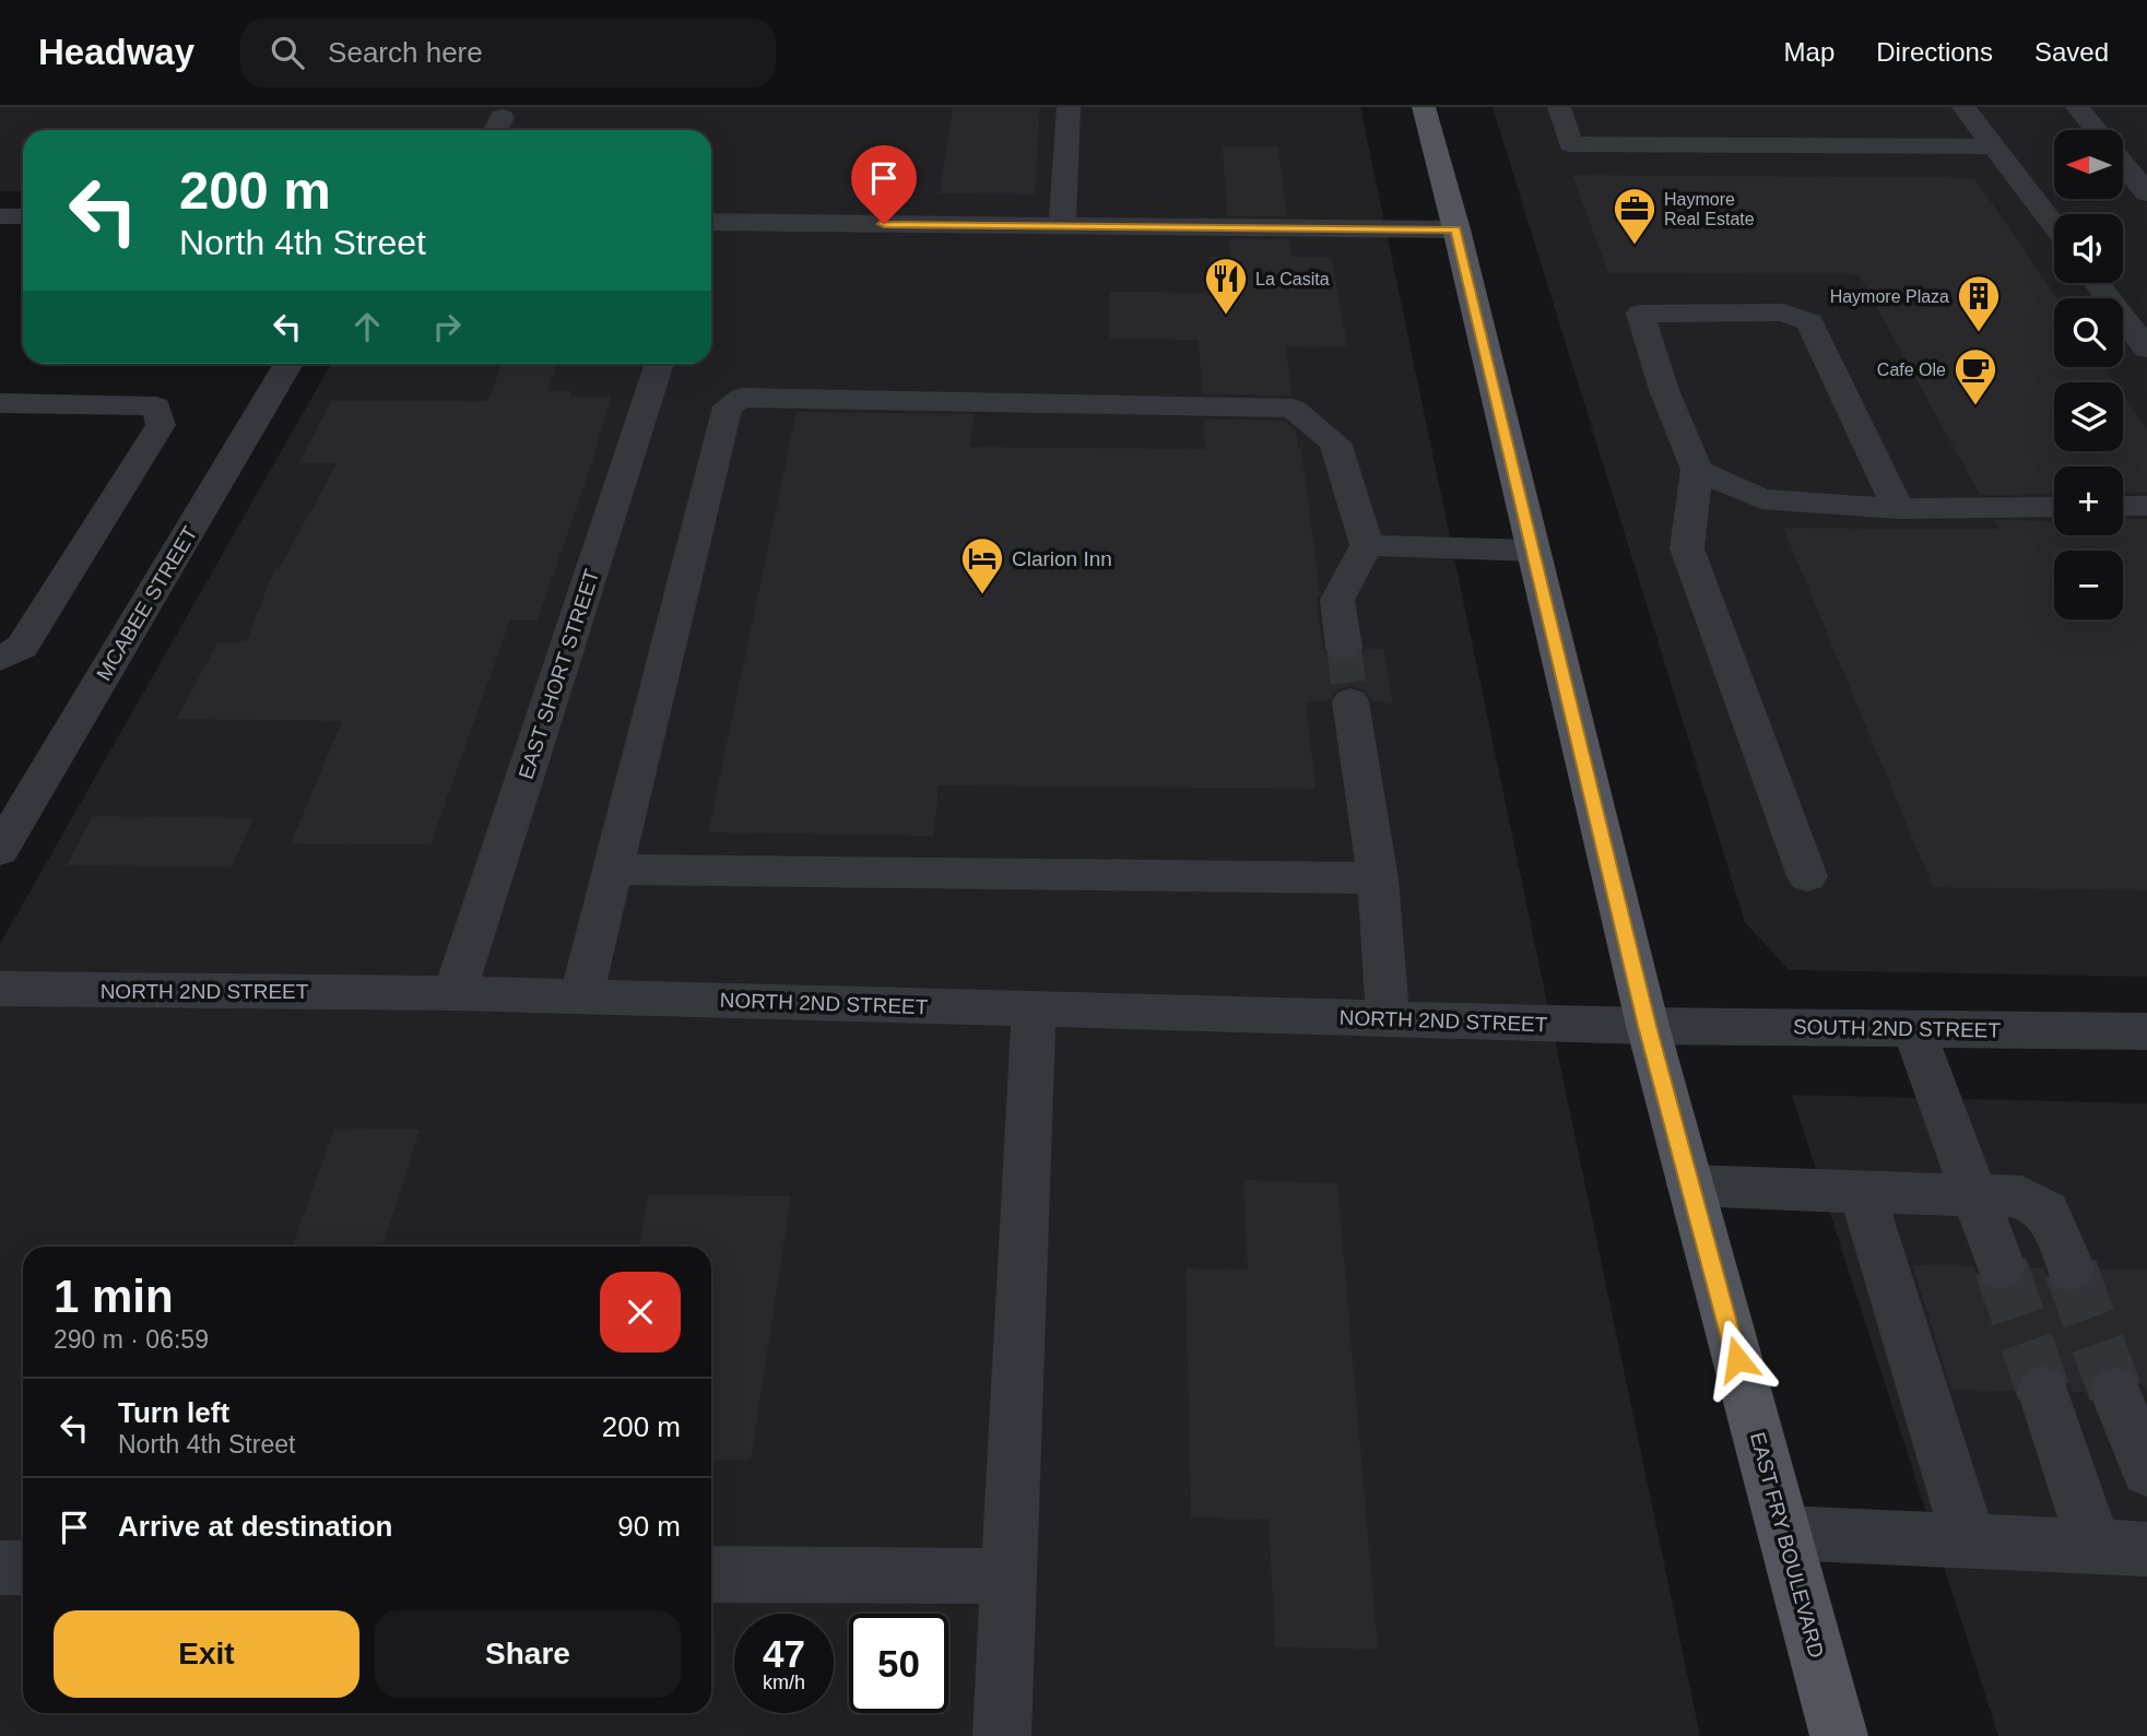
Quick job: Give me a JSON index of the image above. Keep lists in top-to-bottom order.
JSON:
{
  "streets": {
    "main road": ["EAST FRY BOULEVARD"],
    "street": [
      "MCABEE STREET",
      "EAST SHORT STREET",
      "NORTH 2ND STREET",
      "SOUTH 2ND STREET"
    ]
  },
  "crossings": [
    ["EAST SHORT STREET", "NORTH 2ND STREET"],
    ["NORTH 2ND STREET", "SOUTH 2ND STREET"],
    ["NORTH 2ND STREET", "EAST FRY BOULEVARD"],
    ["SOUTH 2ND STREET", "EAST FRY BOULEVARD"]
  ],
  "places": {
    "office": ["Haymore Real Estate"],
    "restaurant": ["La Casita"],
    "building": ["Haymore Plaza"],
    "cafe": ["Cafe Ole"],
    "hotel": ["Clarion Inn"]
  },
  "north": "left",
  "page": {
    "header": "Headway",
    "search": "Search here",
    "nav": ["Map", "Directions", "Saved"],
    "map_buttons": ["+", "−"],
    "turn": ["200 m", "North 4th Street"],
    "heading": ["1 min", "290 m · 06:59"],
    "list": [
      {
        "name": "Turn left",
        "note": "North 4th Street",
        "value": "200 m"
      },
      {
        "name": "Arrive at destination",
        "value": "90 m"
      }
    ],
    "buttons": ["Exit", "Share"],
    "speed": "47 km/h",
    "limit": "50"
  }
}
